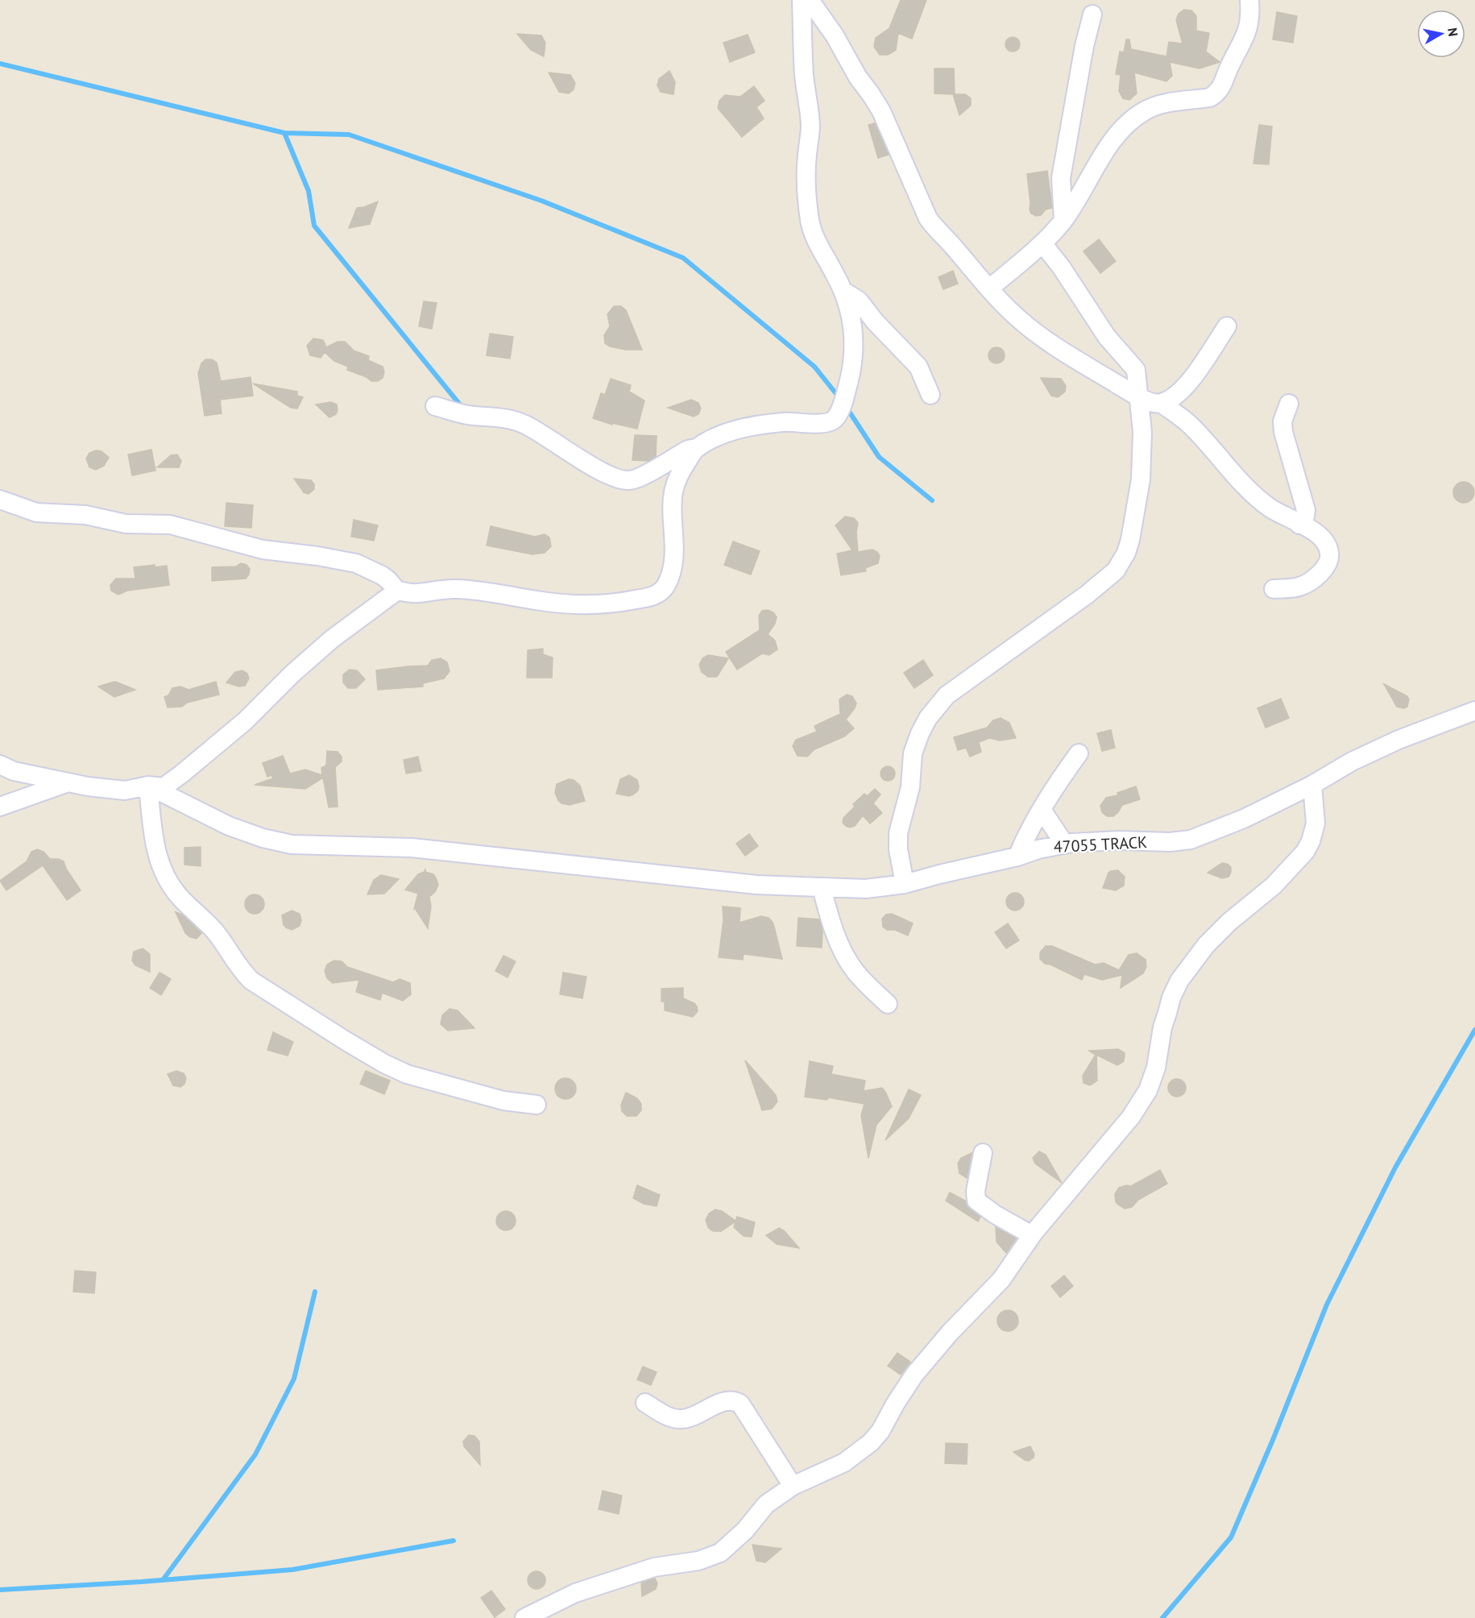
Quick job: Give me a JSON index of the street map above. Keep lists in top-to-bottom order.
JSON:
{
  "streets": {
    "street": ["47055 TRACK"]
  },
  "north": "right"
}
